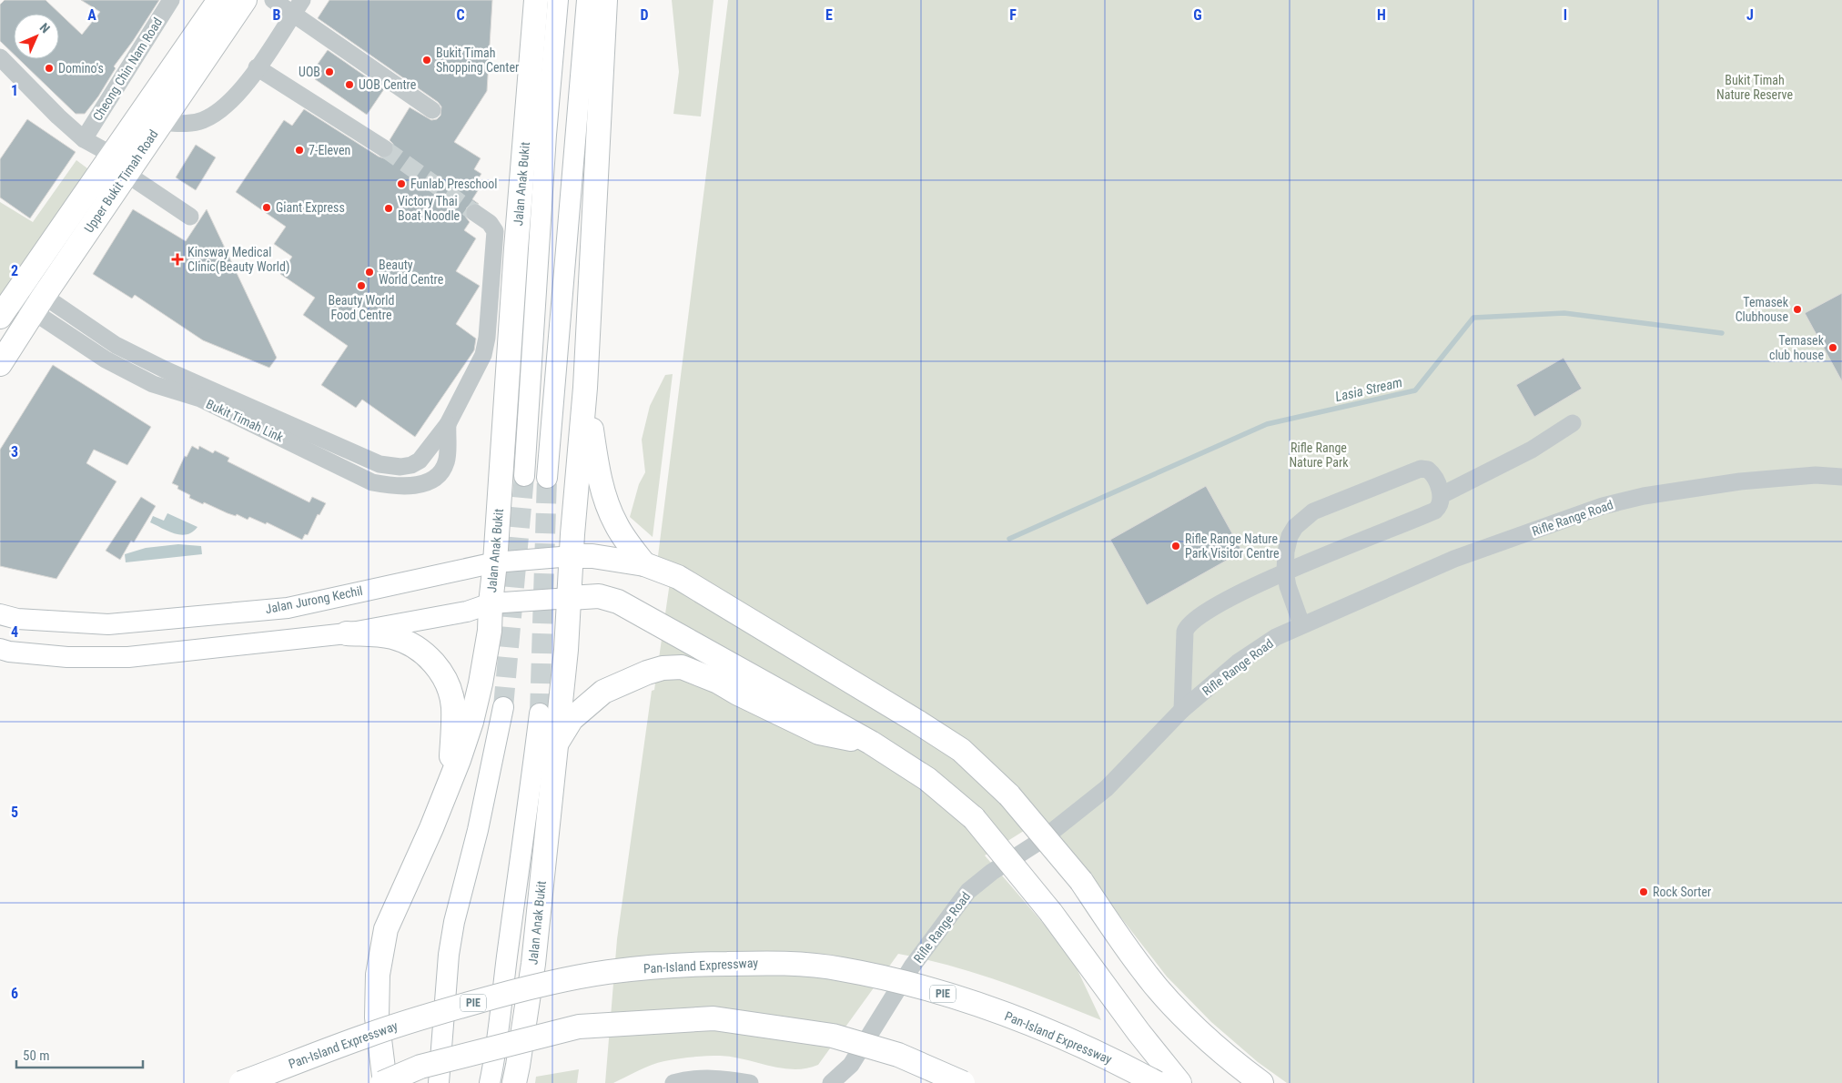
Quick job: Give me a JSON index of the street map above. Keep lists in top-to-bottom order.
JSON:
{
  "streets": {
    "highway": [
      "Upper Bukit Timah Road",
      "Jalan Anak Bukit",
      "Pan-Island Expressway",
      "PIE"
    ],
    "main road": ["Jalan Jurong Kechil"],
    "street": ["Cheong Chin Nam Road", "Bukit Timah Link", "Rifle Range Road"]
  },
  "crossings": [
    ["Upper Bukit Timah Road", "Bukit Timah Link"],
    ["Jalan Anak Bukit", "Jalan Jurong Kechil"]
  ],
  "water": ["Lasia Stream"],
  "parks": ["Bukit Timah Nature Reserve", "Rifle Range Nature Park"],
  "places": {
    "other": [
      "Bukit Timah Shopping Center",
      "Domino's",
      "UOB",
      "UOB Centre",
      "7-Eleven",
      "Funlab Preschool",
      "Giant Express",
      "Victory Thai Boat Noodle",
      "Beauty World Centre",
      "Beauty World Food Centre",
      "Temasek Clubhouse",
      "Temasek club house",
      "Rifle Range Nature Park Visitor Centre",
      "Rock Sorter"
    ],
    "health": ["Kinsway Medical Clinic(Beauty World)"]
  },
  "scale_bar": "50 m",
  "north": "top right",
  "grid": {
    "columns": [
      "A",
      "B",
      "C",
      "D",
      "E",
      "F",
      "G",
      "H",
      "I",
      "J"
    ],
    "rows": [
      "1",
      "2",
      "3",
      "4",
      "5",
      "6"
    ]
  }
}
